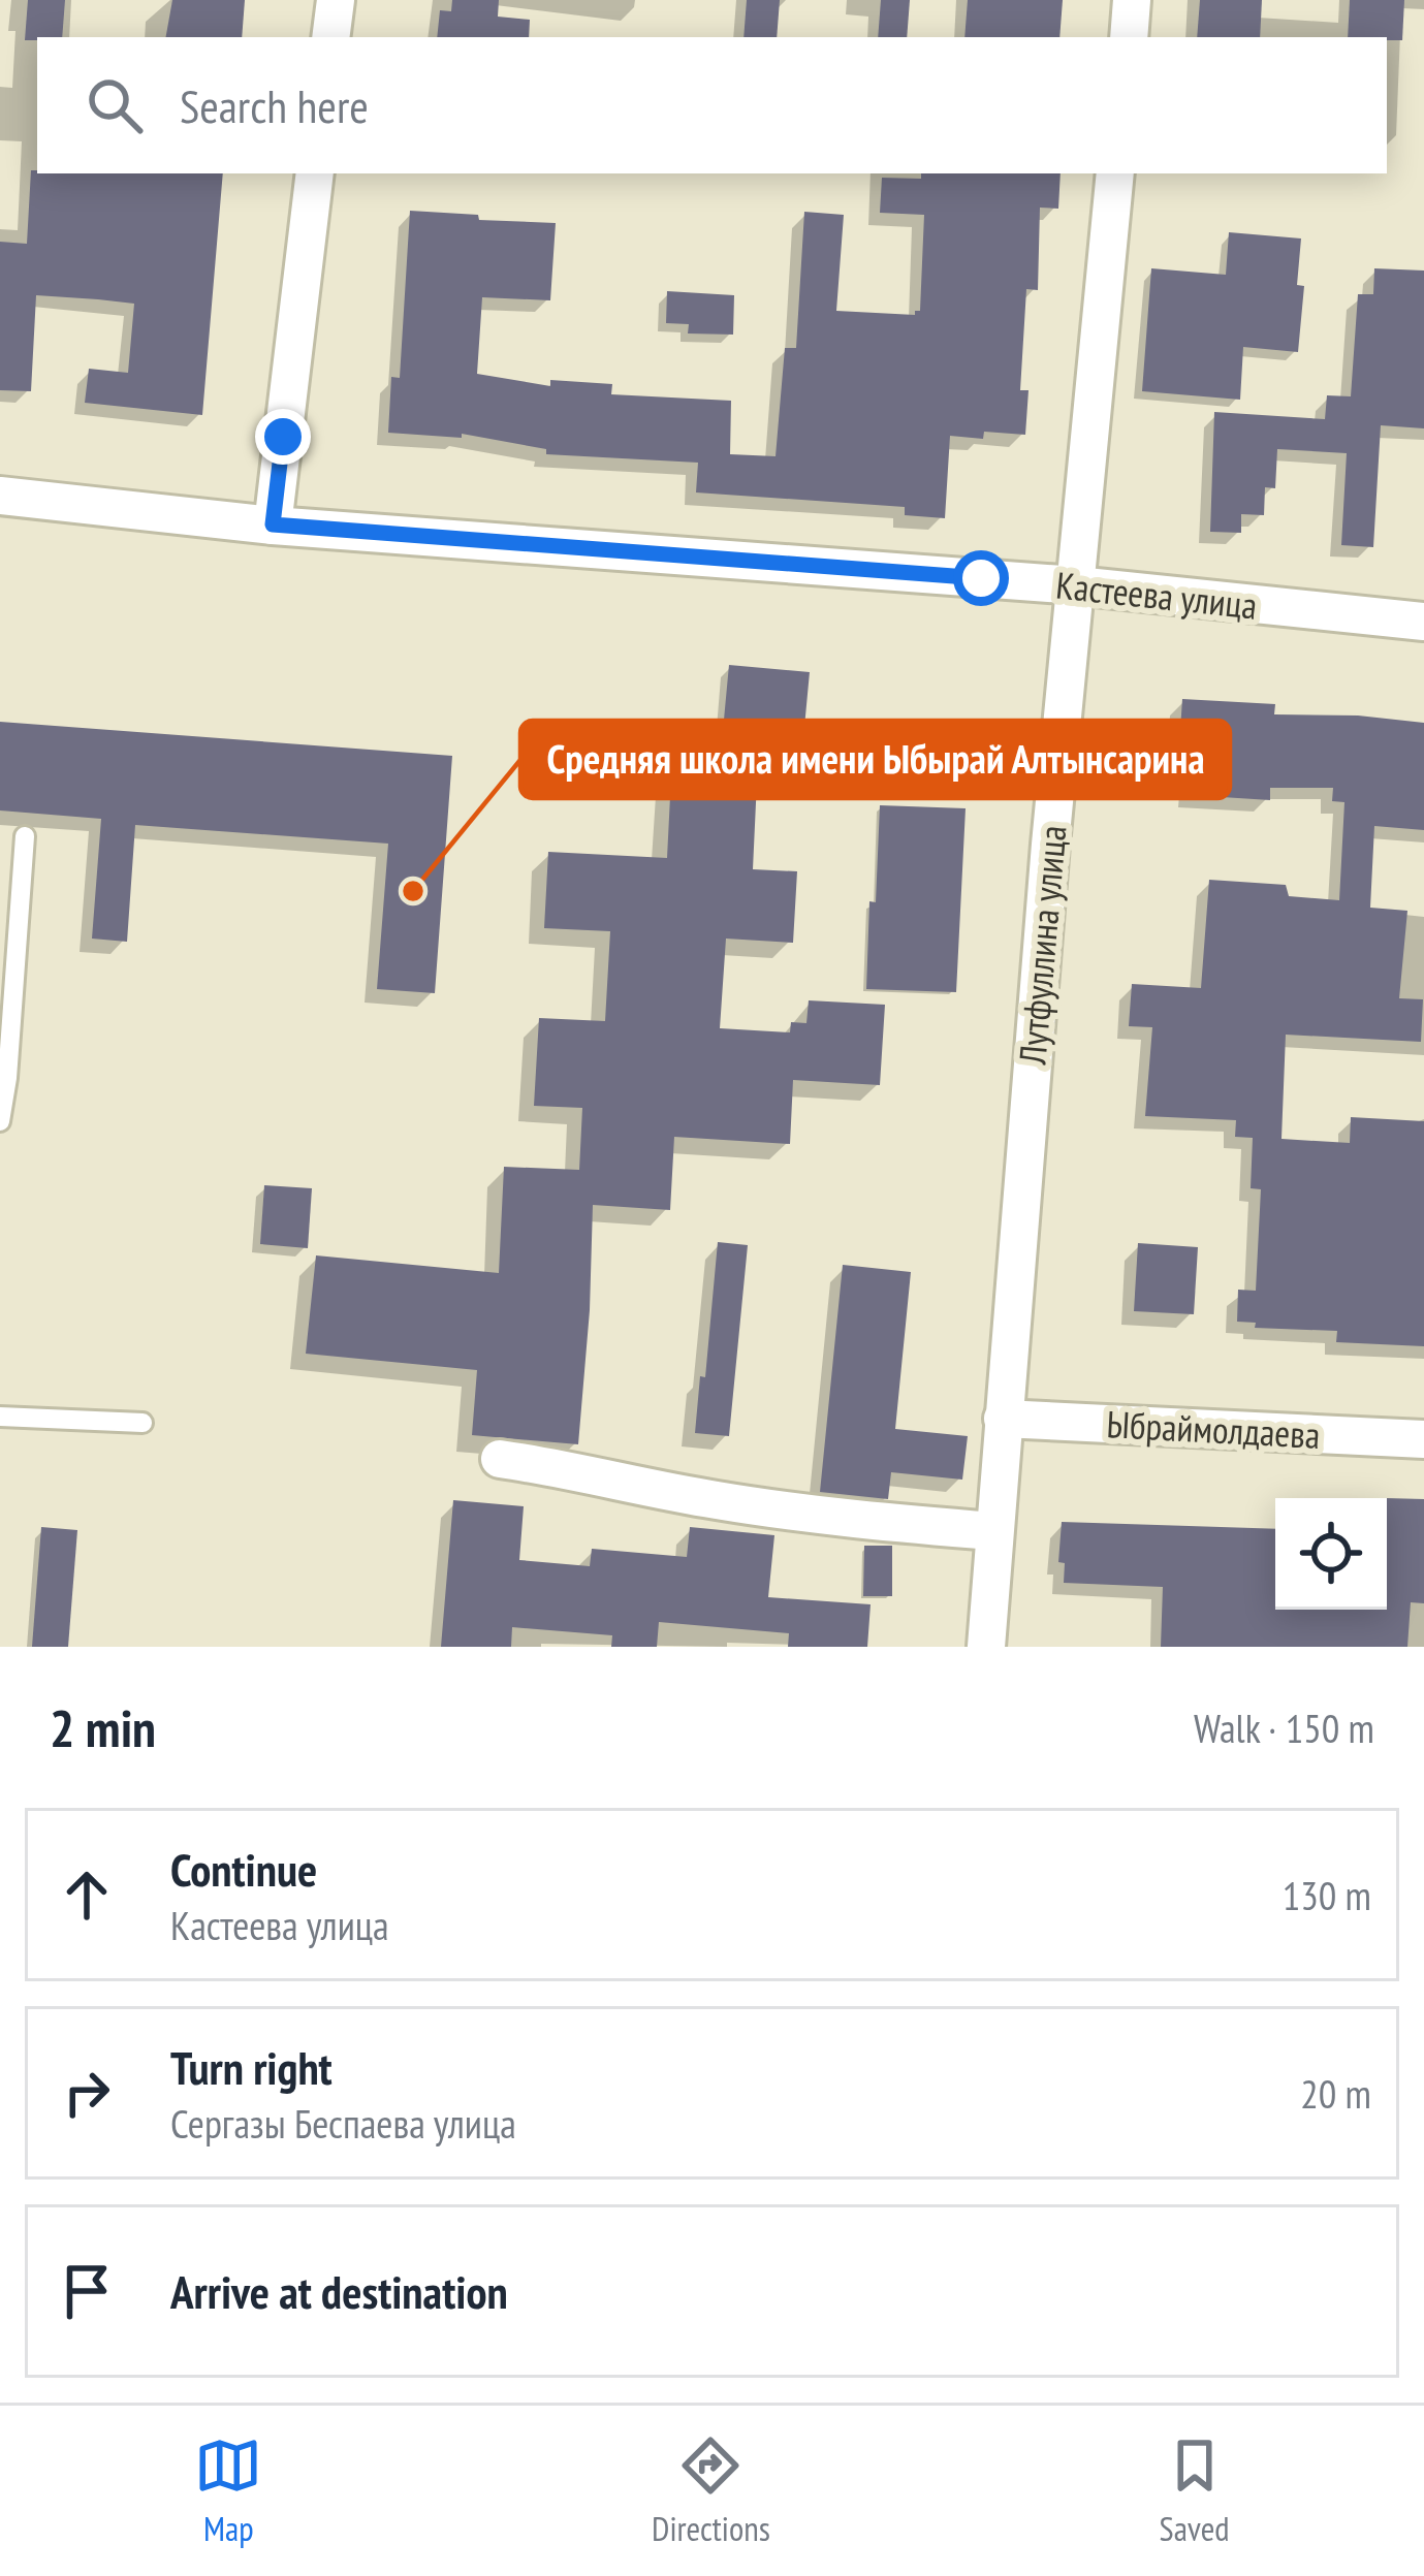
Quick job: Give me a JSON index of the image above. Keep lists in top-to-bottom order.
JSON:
{
  "streets": {
    "street": ["Кастеева улица", "Лутфуллина улица", "Ыбраймолдаева"]
  },
  "crossings": [
    ["Кастеева улица", "Лутфуллина улица"],
    ["Лутфуллина улица", "Ыбраймолдаева"]
  ],
  "places": ["Средняя школа имени Ыбырай Алтынсарина"],
  "page": {
    "search": "Search here",
    "heading": ["2 min", "Walk · 150 m"],
    "list": [
      ["Continue", "Кастеева улица", "130 m"],
      ["Turn right", "Сергазы Беспаева улица", "20 m"],
      "Arrive at destination"
    ],
    "nav": ["Map", "Directions", "Saved"]
  }
}
